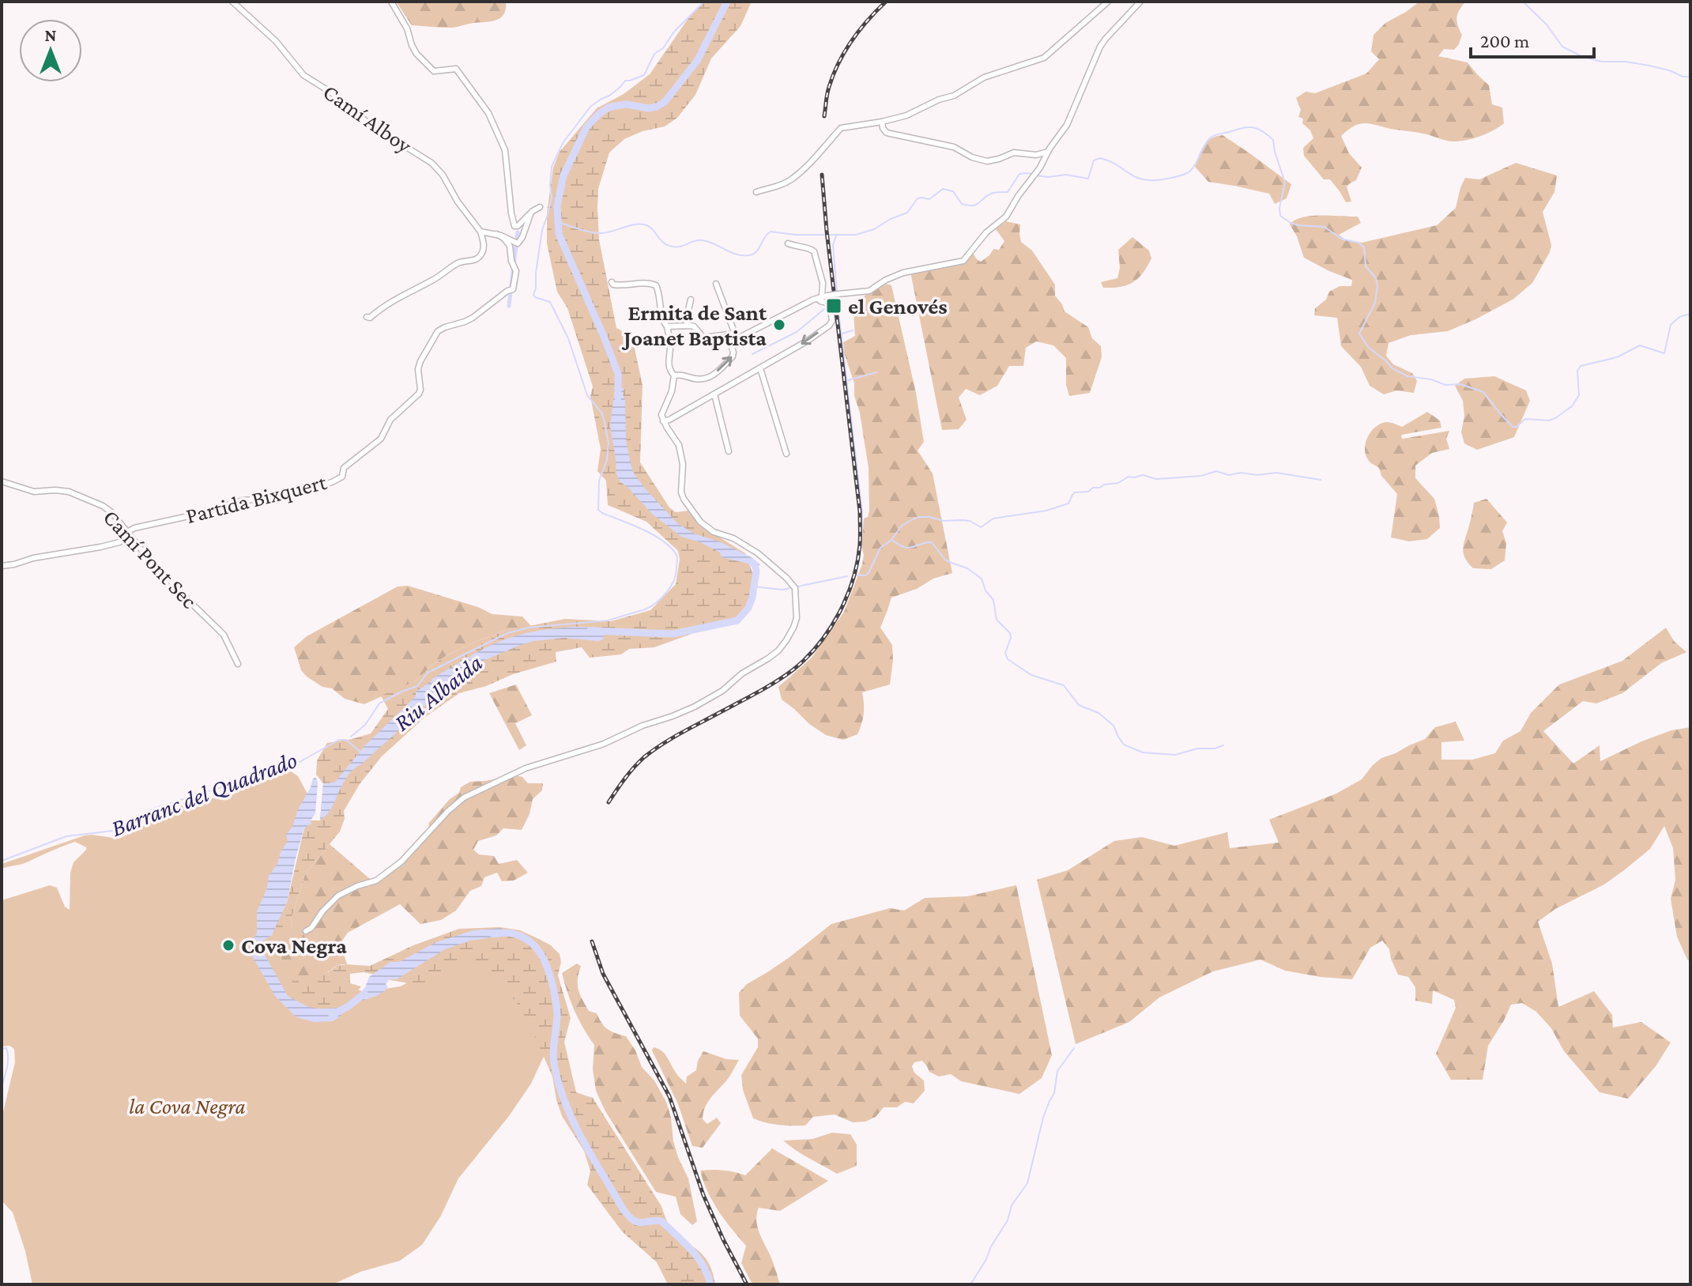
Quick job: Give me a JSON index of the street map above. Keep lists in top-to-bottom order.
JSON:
{
  "streets": {
    "street": ["Camí Alboy", "Partida Bixquert", "Camí Pont Sec"]
  },
  "crossings": [
    ["Partida Bixquert", "Camí Pont Sec"]
  ],
  "water": ["Riu Albaida", "Barranc del Quadrado"],
  "parks": ["la Cova Negra"],
  "places": {
    "transit": ["el Genovés"],
    "other": ["Ermita de Sant Joanet Baptista", "Cova Negra"]
  },
  "scale_bar": "200 m",
  "north": "top"
}
